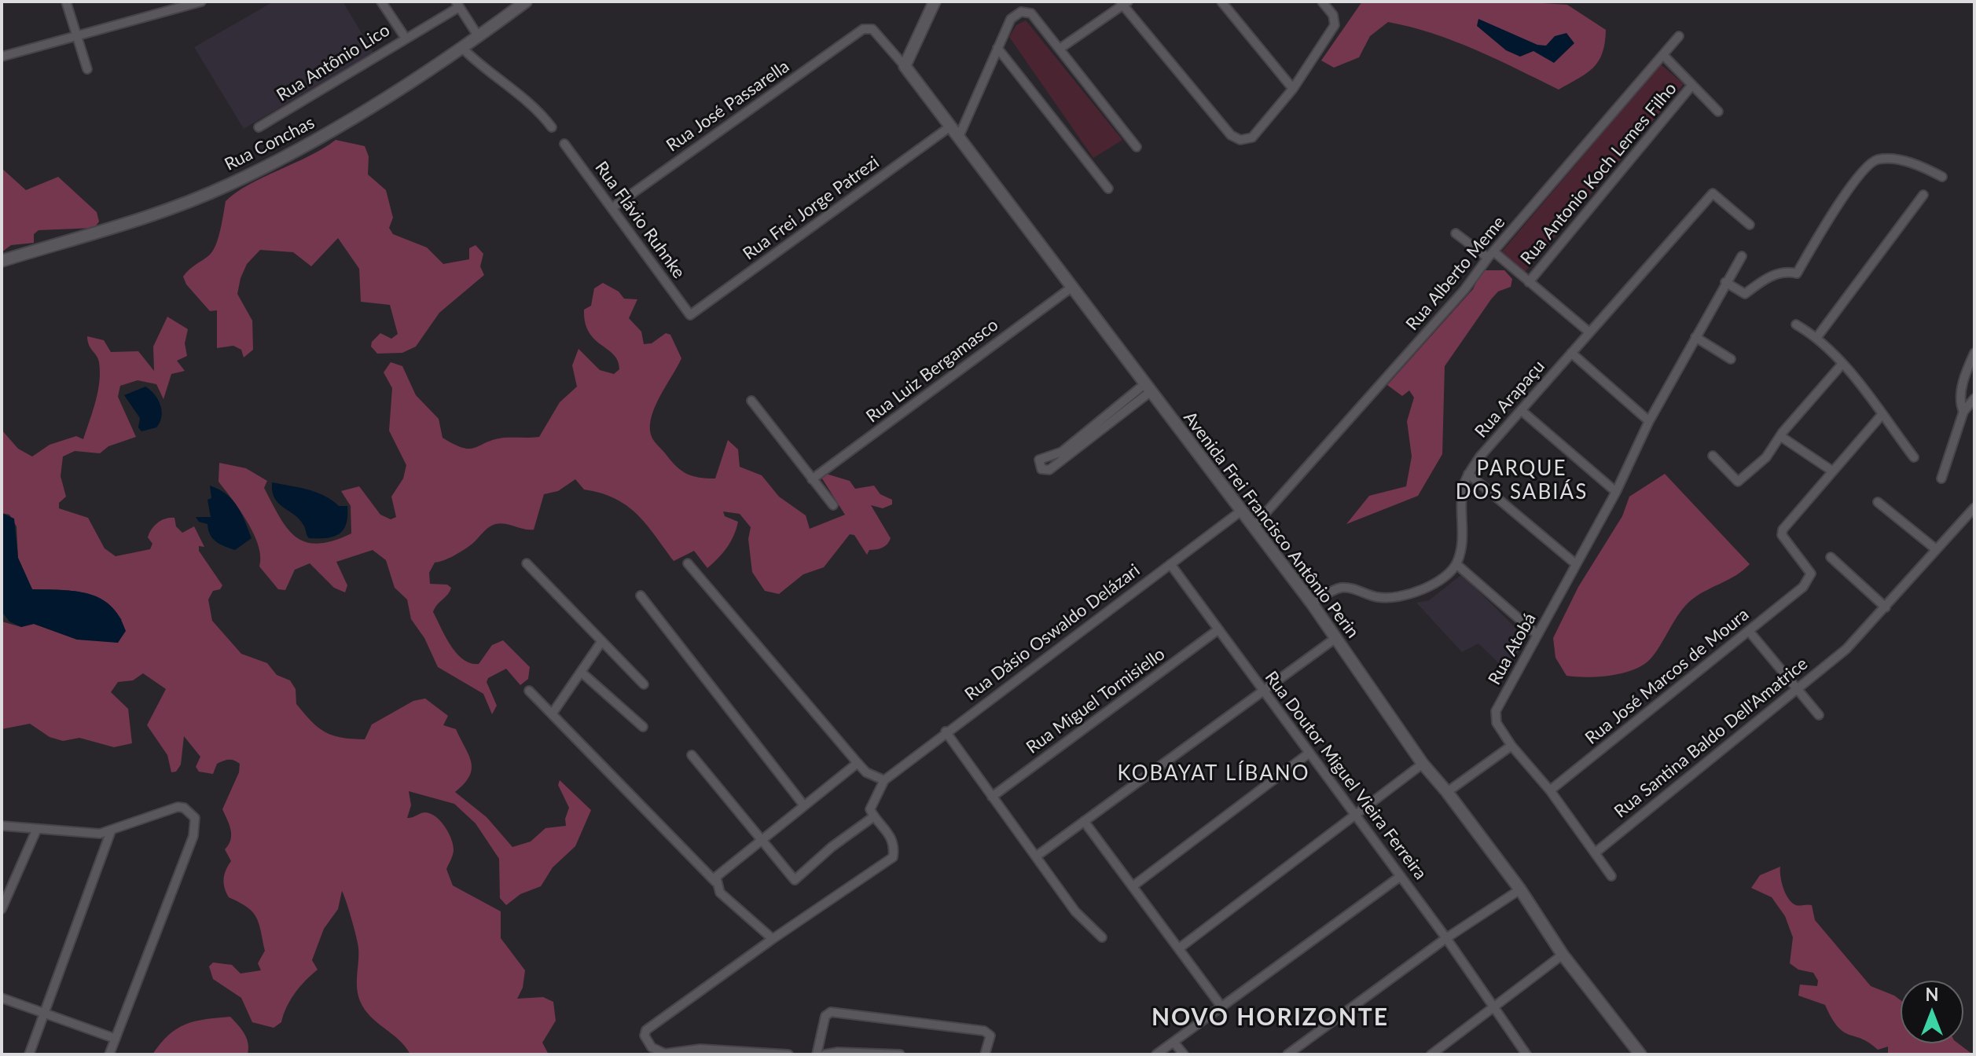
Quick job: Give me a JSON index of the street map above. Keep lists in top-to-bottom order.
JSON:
{
  "streets": {
    "street": [
      "Rua Antônio Lico",
      "Rua José Passarella",
      "Rua Conchas",
      "Rua Antonio Koch Lemes Filho",
      "Rua Frei Jorge Patrezi",
      "Rua Flávio Ruhnke",
      "Rua Alberto Meme",
      "Rua Luiz Bergamasco",
      "Rua Arapaçu",
      "Avenida Frei Francisco Antônio Perin",
      "Rua Dásio Oswaldo Delázari",
      "Rua Atobá",
      "Rua José Marcos de Moura",
      "Rua Miguel Tornisiello",
      "Rua Santina Baldo Dell'Amatrice",
      "Rua Doutor Miguel Vieira Ferreira"
    ]
  },
  "crossings": [
    ["Rua José Passarella", "Rua Flávio Ruhnke"],
    ["Rua José Passarella", "Avenida Frei Francisco Antônio Perin"],
    ["Rua Frei Jorge Patrezi", "Rua Flávio Ruhnke"],
    ["Rua Frei Jorge Patrezi", "Avenida Frei Francisco Antônio Perin"],
    ["Rua Alberto Meme", "Avenida Frei Francisco Antônio Perin"],
    ["Rua Luiz Bergamasco", "Avenida Frei Francisco Antônio Perin"],
    ["Avenida Frei Francisco Antônio Perin", "Rua Dásio Oswaldo Delázari"],
    ["Rua Dásio Oswaldo Delázari", "Rua Doutor Miguel Vieira Ferreira"],
    ["Rua Atobá", "Rua José Marcos de Moura"],
    ["Rua Atobá", "Rua Santina Baldo Dell'Amatrice"],
    ["Rua Miguel Tornisiello", "Rua Doutor Miguel Vieira Ferreira"]
  ],
  "districts": ["PARQUE DOS SABIÁS", "KOBAYAT LÍBANO", "NOVO HORIZONTE"],
  "north": "top"
}
